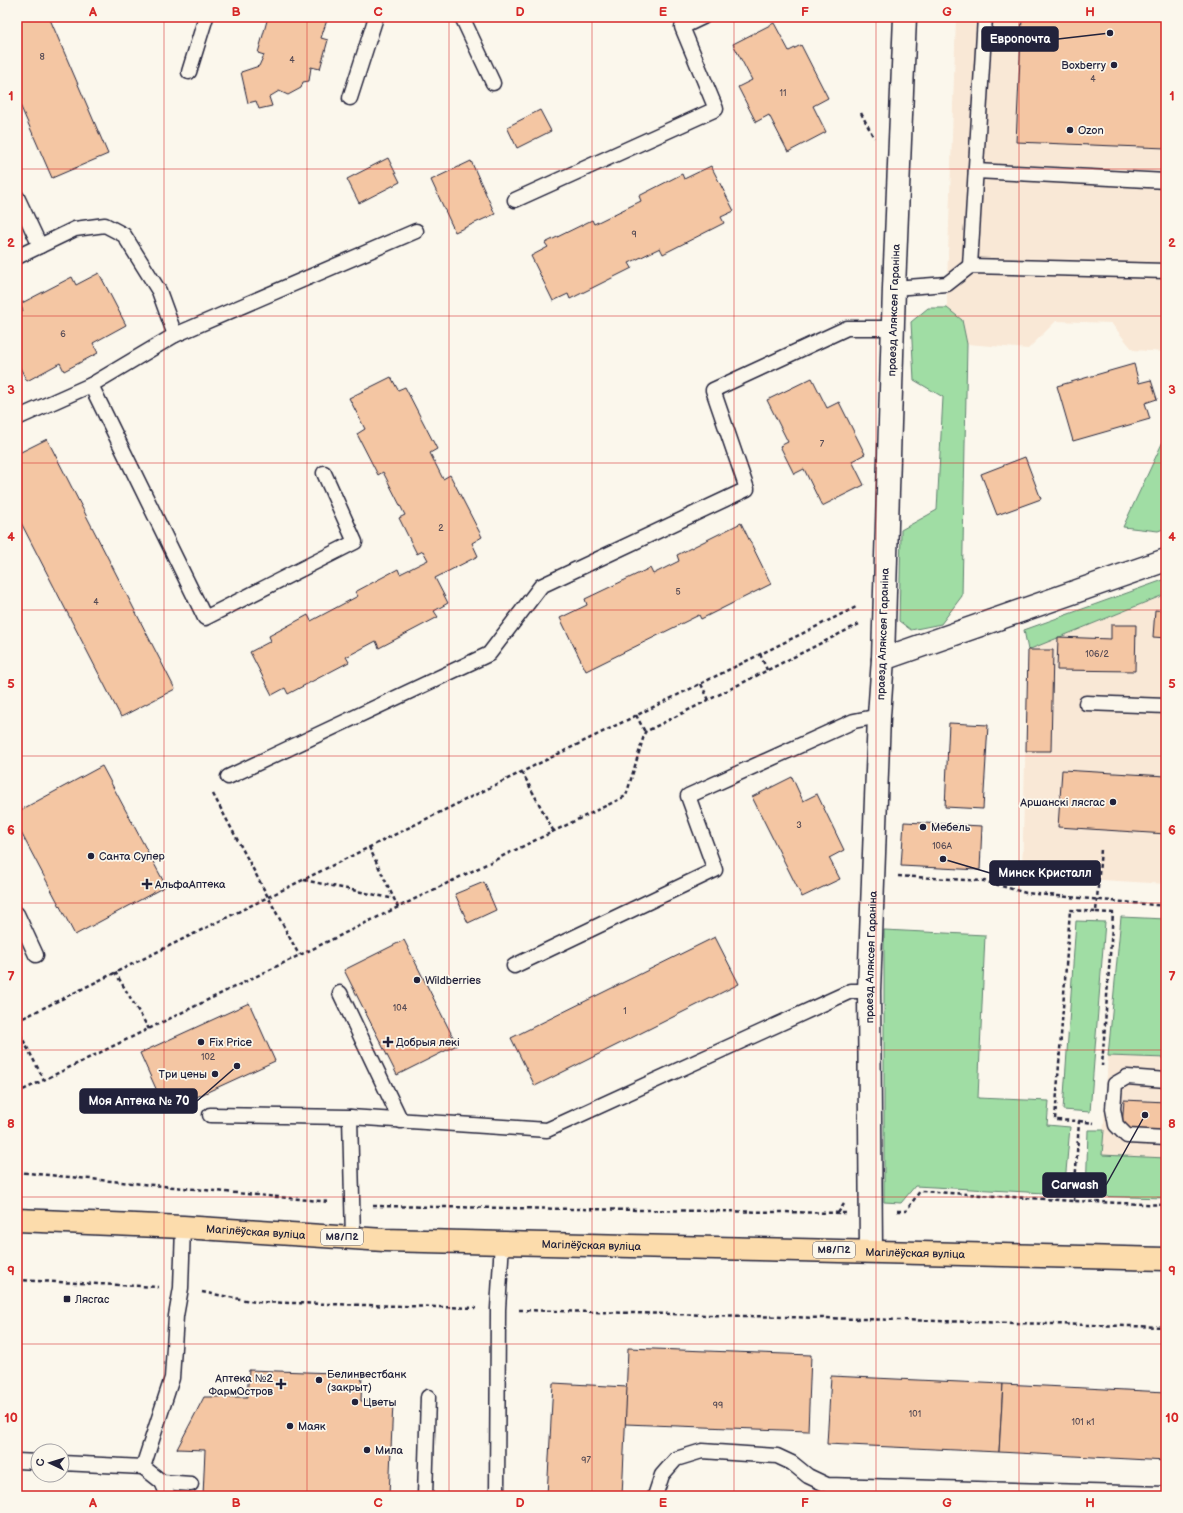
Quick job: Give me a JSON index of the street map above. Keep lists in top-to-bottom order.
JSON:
{
  "streets": {
    "main road": ["Магілёўская вуліца", "М8/П2"],
    "street": ["праезд Аляксея Гараніна"]
  },
  "crossings": [
    ["праезд Аляксея Гараніна", "Магілёўская вуліца"]
  ],
  "places": {
    "other": [
      "Европочта",
      "Boxberry",
      "Ozon",
      "Аршанскі лясгас",
      "Мебель",
      "Санта Супер",
      "Минск Кристалл",
      "Wildberries",
      "Fix Price",
      "Моя Аптека № 70",
      "Три цены",
      "Carwash",
      "Белинвестбанк (закрыт)",
      "Цветы",
      "Маяк",
      "Мила"
    ],
    "health": ["АльфаАптека", "Добрыя лекі", "Аптека №2 ФармОстров"],
    "transit": ["Лясгас"]
  },
  "house_numbers": [
    "8",
    "4",
    "4",
    "11",
    "9",
    "6",
    "7",
    "2",
    "5",
    "4",
    "106/2",
    "3",
    "106А",
    "104",
    "1",
    "102",
    "99",
    "101",
    "101 к1",
    "97"
  ],
  "north": "left",
  "grid": {
    "columns": [
      "A",
      "B",
      "C",
      "D",
      "E",
      "F",
      "G",
      "H"
    ],
    "rows": [
      "1",
      "2",
      "3",
      "4",
      "5",
      "6",
      "7",
      "8",
      "9",
      "10"
    ]
  }
}
